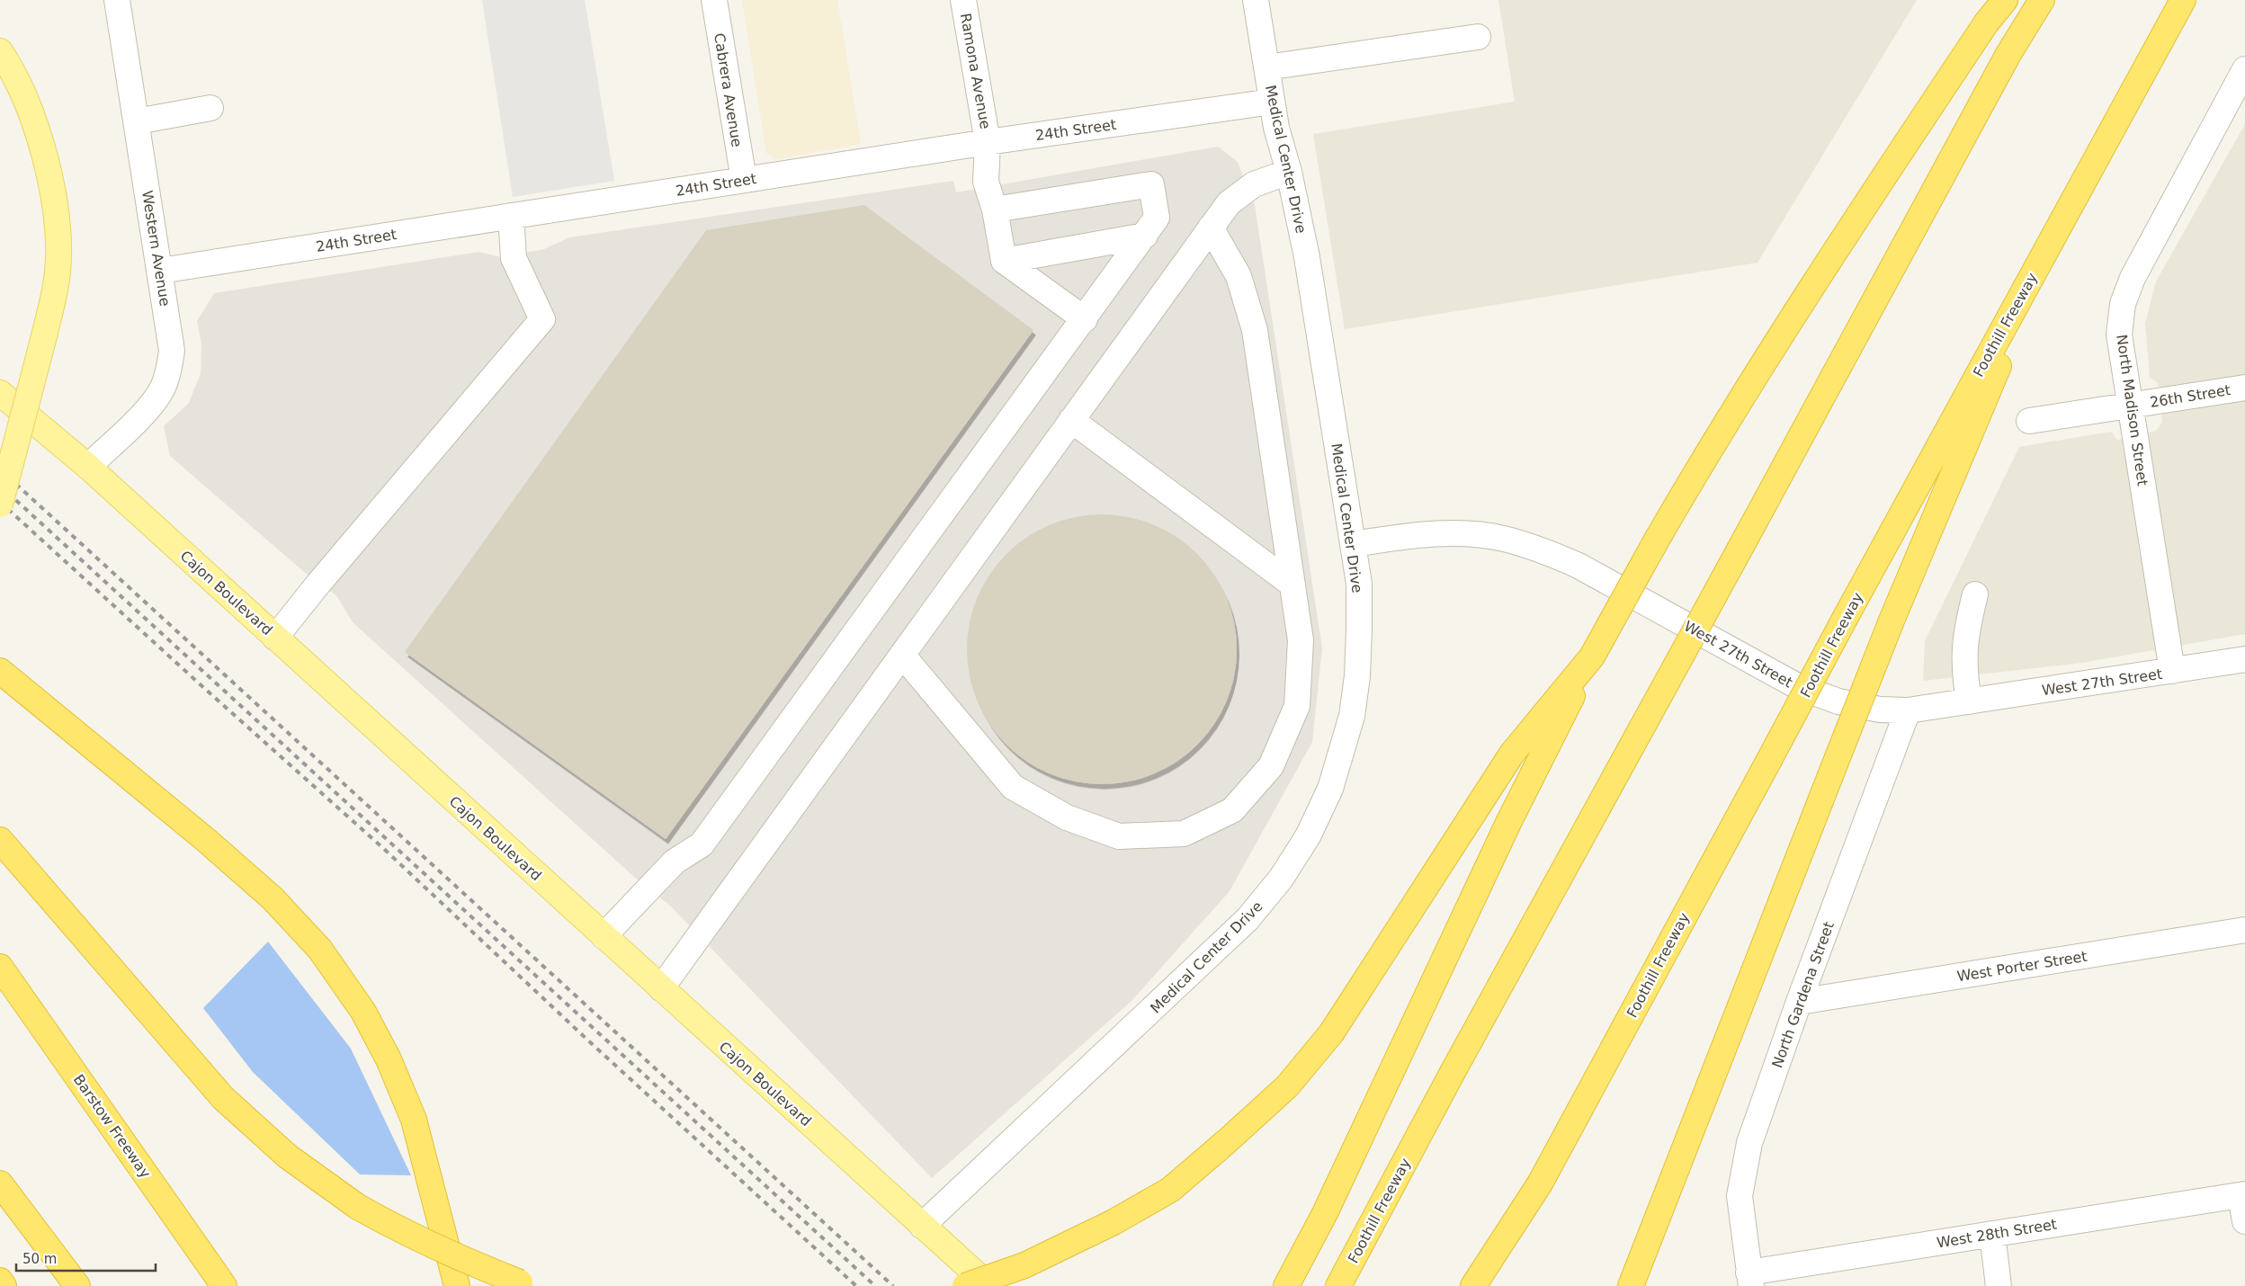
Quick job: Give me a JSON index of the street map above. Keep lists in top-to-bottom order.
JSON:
{
  "streets": {
    "highway": ["Foothill Freeway", "Barstow Freeway"],
    "main road": ["Cajon Boulevard"],
    "street": [
      "Ramona Avenue",
      "Cabrera Avenue",
      "24th Street",
      "Medical Center Drive",
      "Western Avenue",
      "26th Street",
      "North Madison Street",
      "West 27th Street",
      "West Porter Street",
      "North Gardena Street",
      "West 28th Street"
    ]
  },
  "crossings": [
    ["Ramona Avenue", "24th Street"],
    ["Cabrera Avenue", "24th Street"],
    ["24th Street", "Medical Center Drive"],
    ["24th Street", "Western Avenue"],
    ["Medical Center Drive", "Cajon Boulevard"],
    ["Medical Center Drive", "West 27th Street"],
    ["Western Avenue", "Cajon Boulevard"],
    ["26th Street", "North Madison Street"],
    ["North Madison Street", "West 27th Street"],
    ["West 27th Street", "North Gardena Street"],
    ["West Porter Street", "North Gardena Street"],
    ["North Gardena Street", "West 28th Street"]
  ],
  "scale_bar": "50 m"
}
